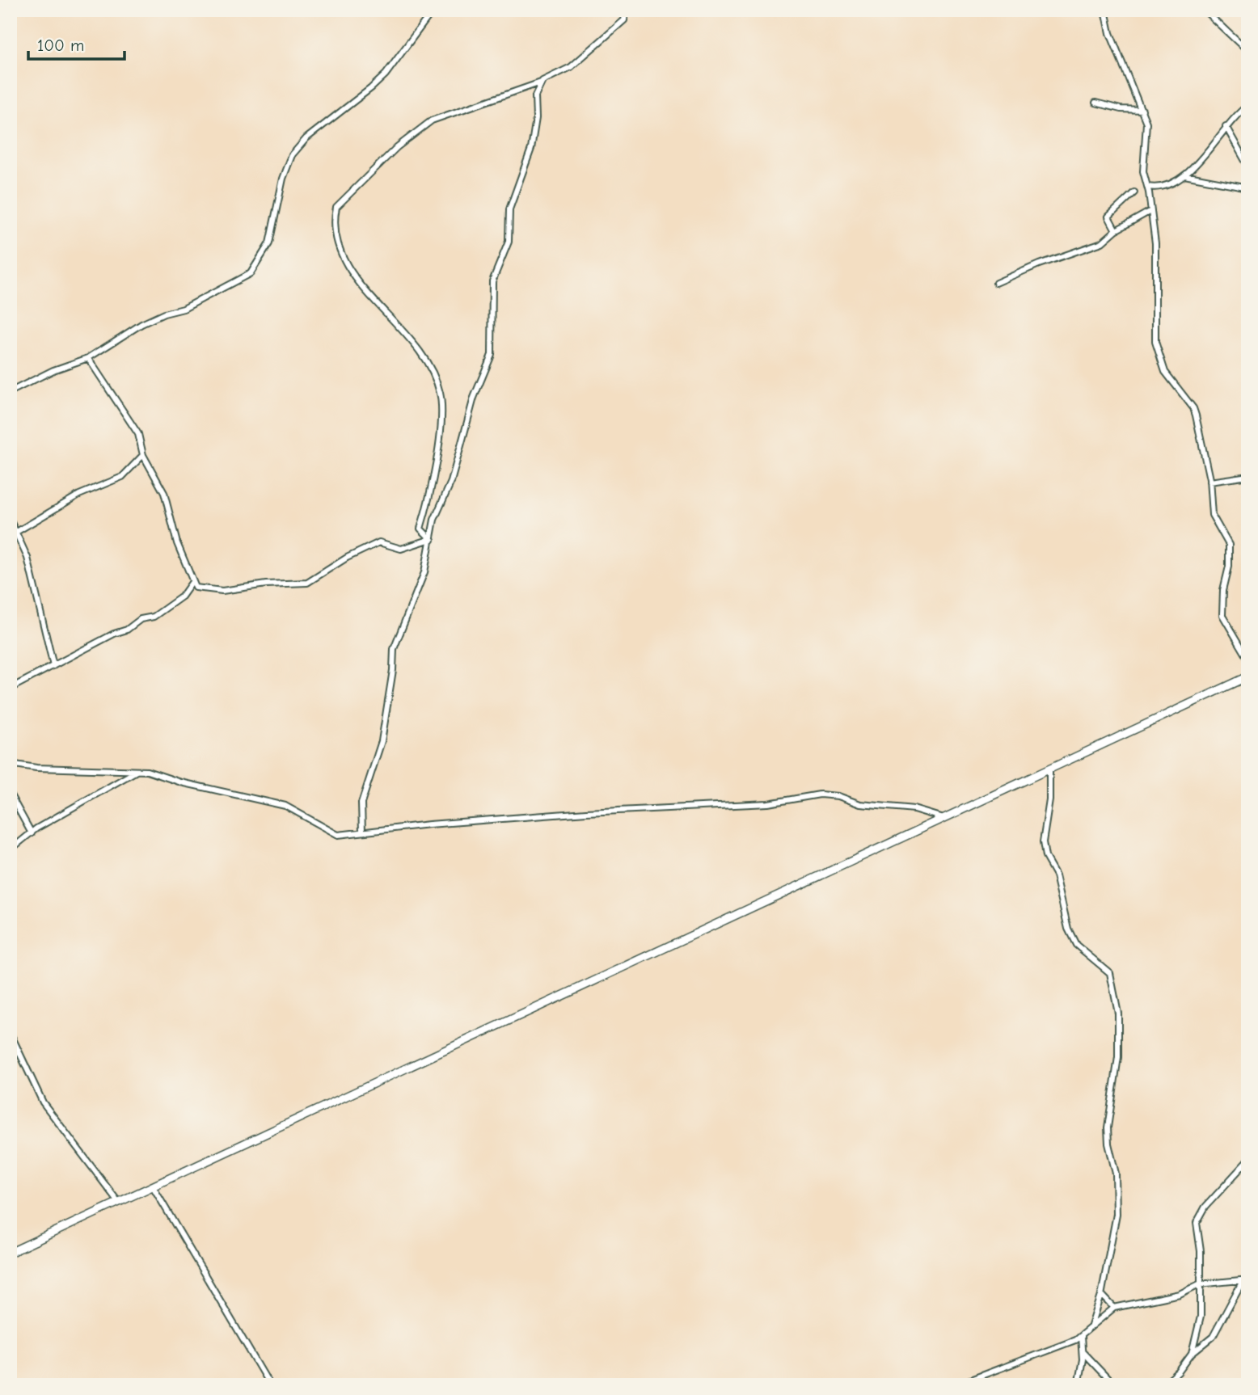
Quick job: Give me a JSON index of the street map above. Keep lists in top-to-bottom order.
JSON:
{
  "scale_bar": "100 m"
}
